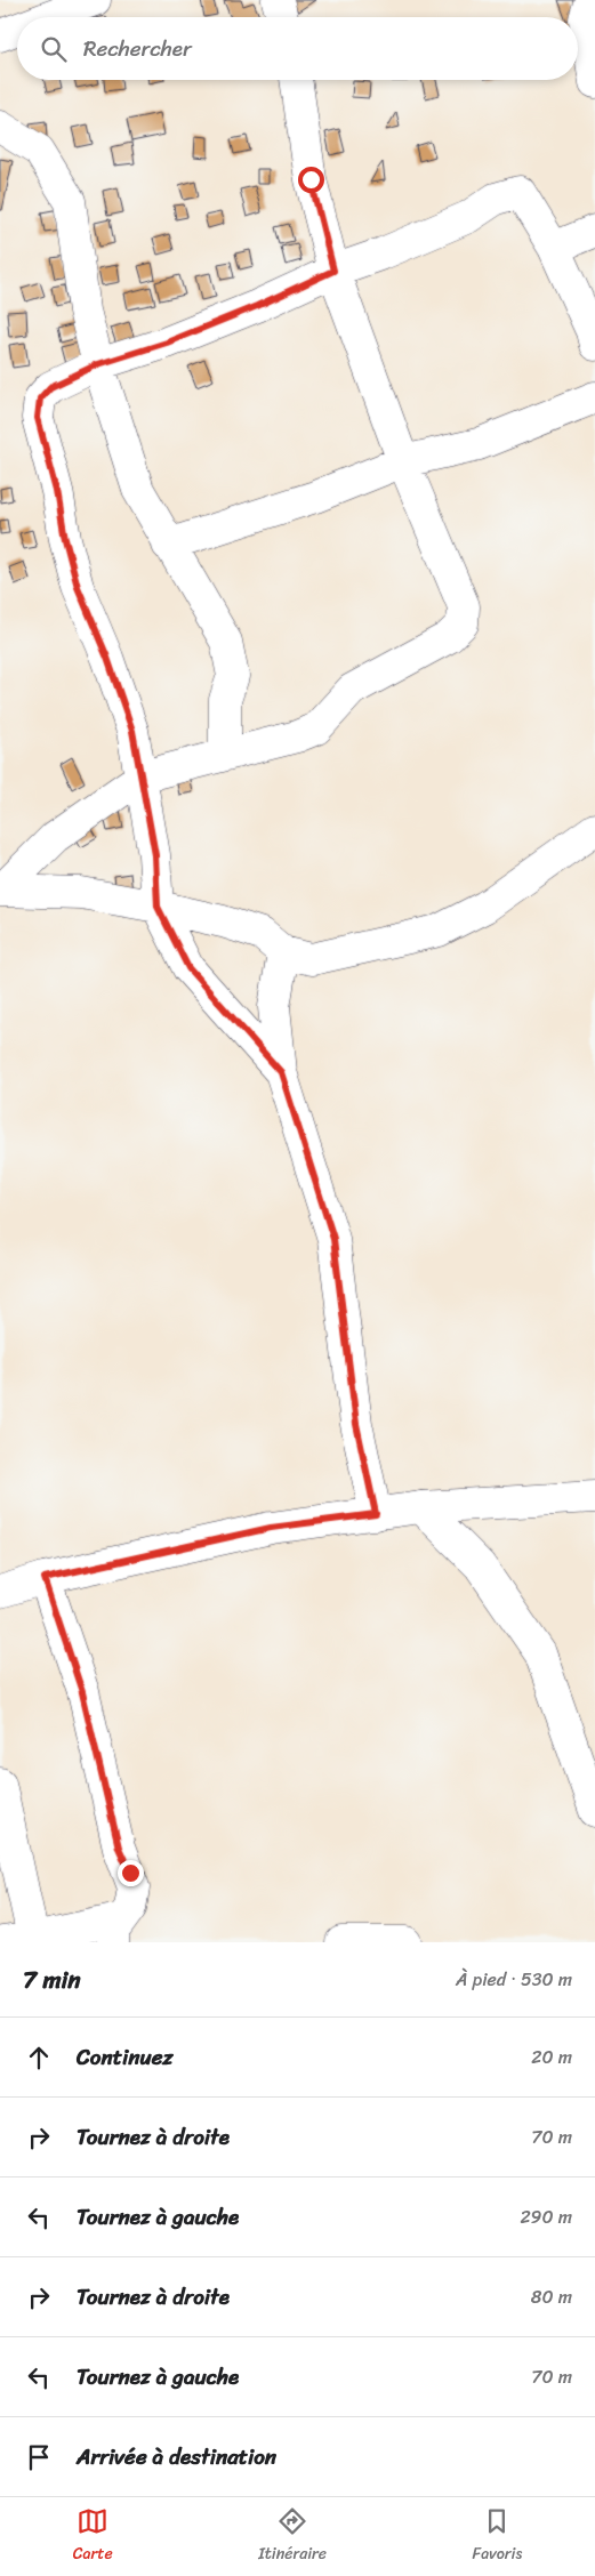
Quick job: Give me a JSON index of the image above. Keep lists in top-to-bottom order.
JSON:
{
  "page": {
    "search": "Rechercher",
    "heading": ["7 min", "À pied · 530 m"],
    "list": [
      ["Continuez", "20 m"],
      ["Tournez à droite", "70 m"],
      ["Tournez à gauche", "290 m"],
      ["Tournez à droite", "80 m"],
      ["Tournez à gauche", "70 m"],
      "Arrivée à destination"
    ],
    "nav": ["Carte", "Itinéraire", "Favoris"]
  }
}
